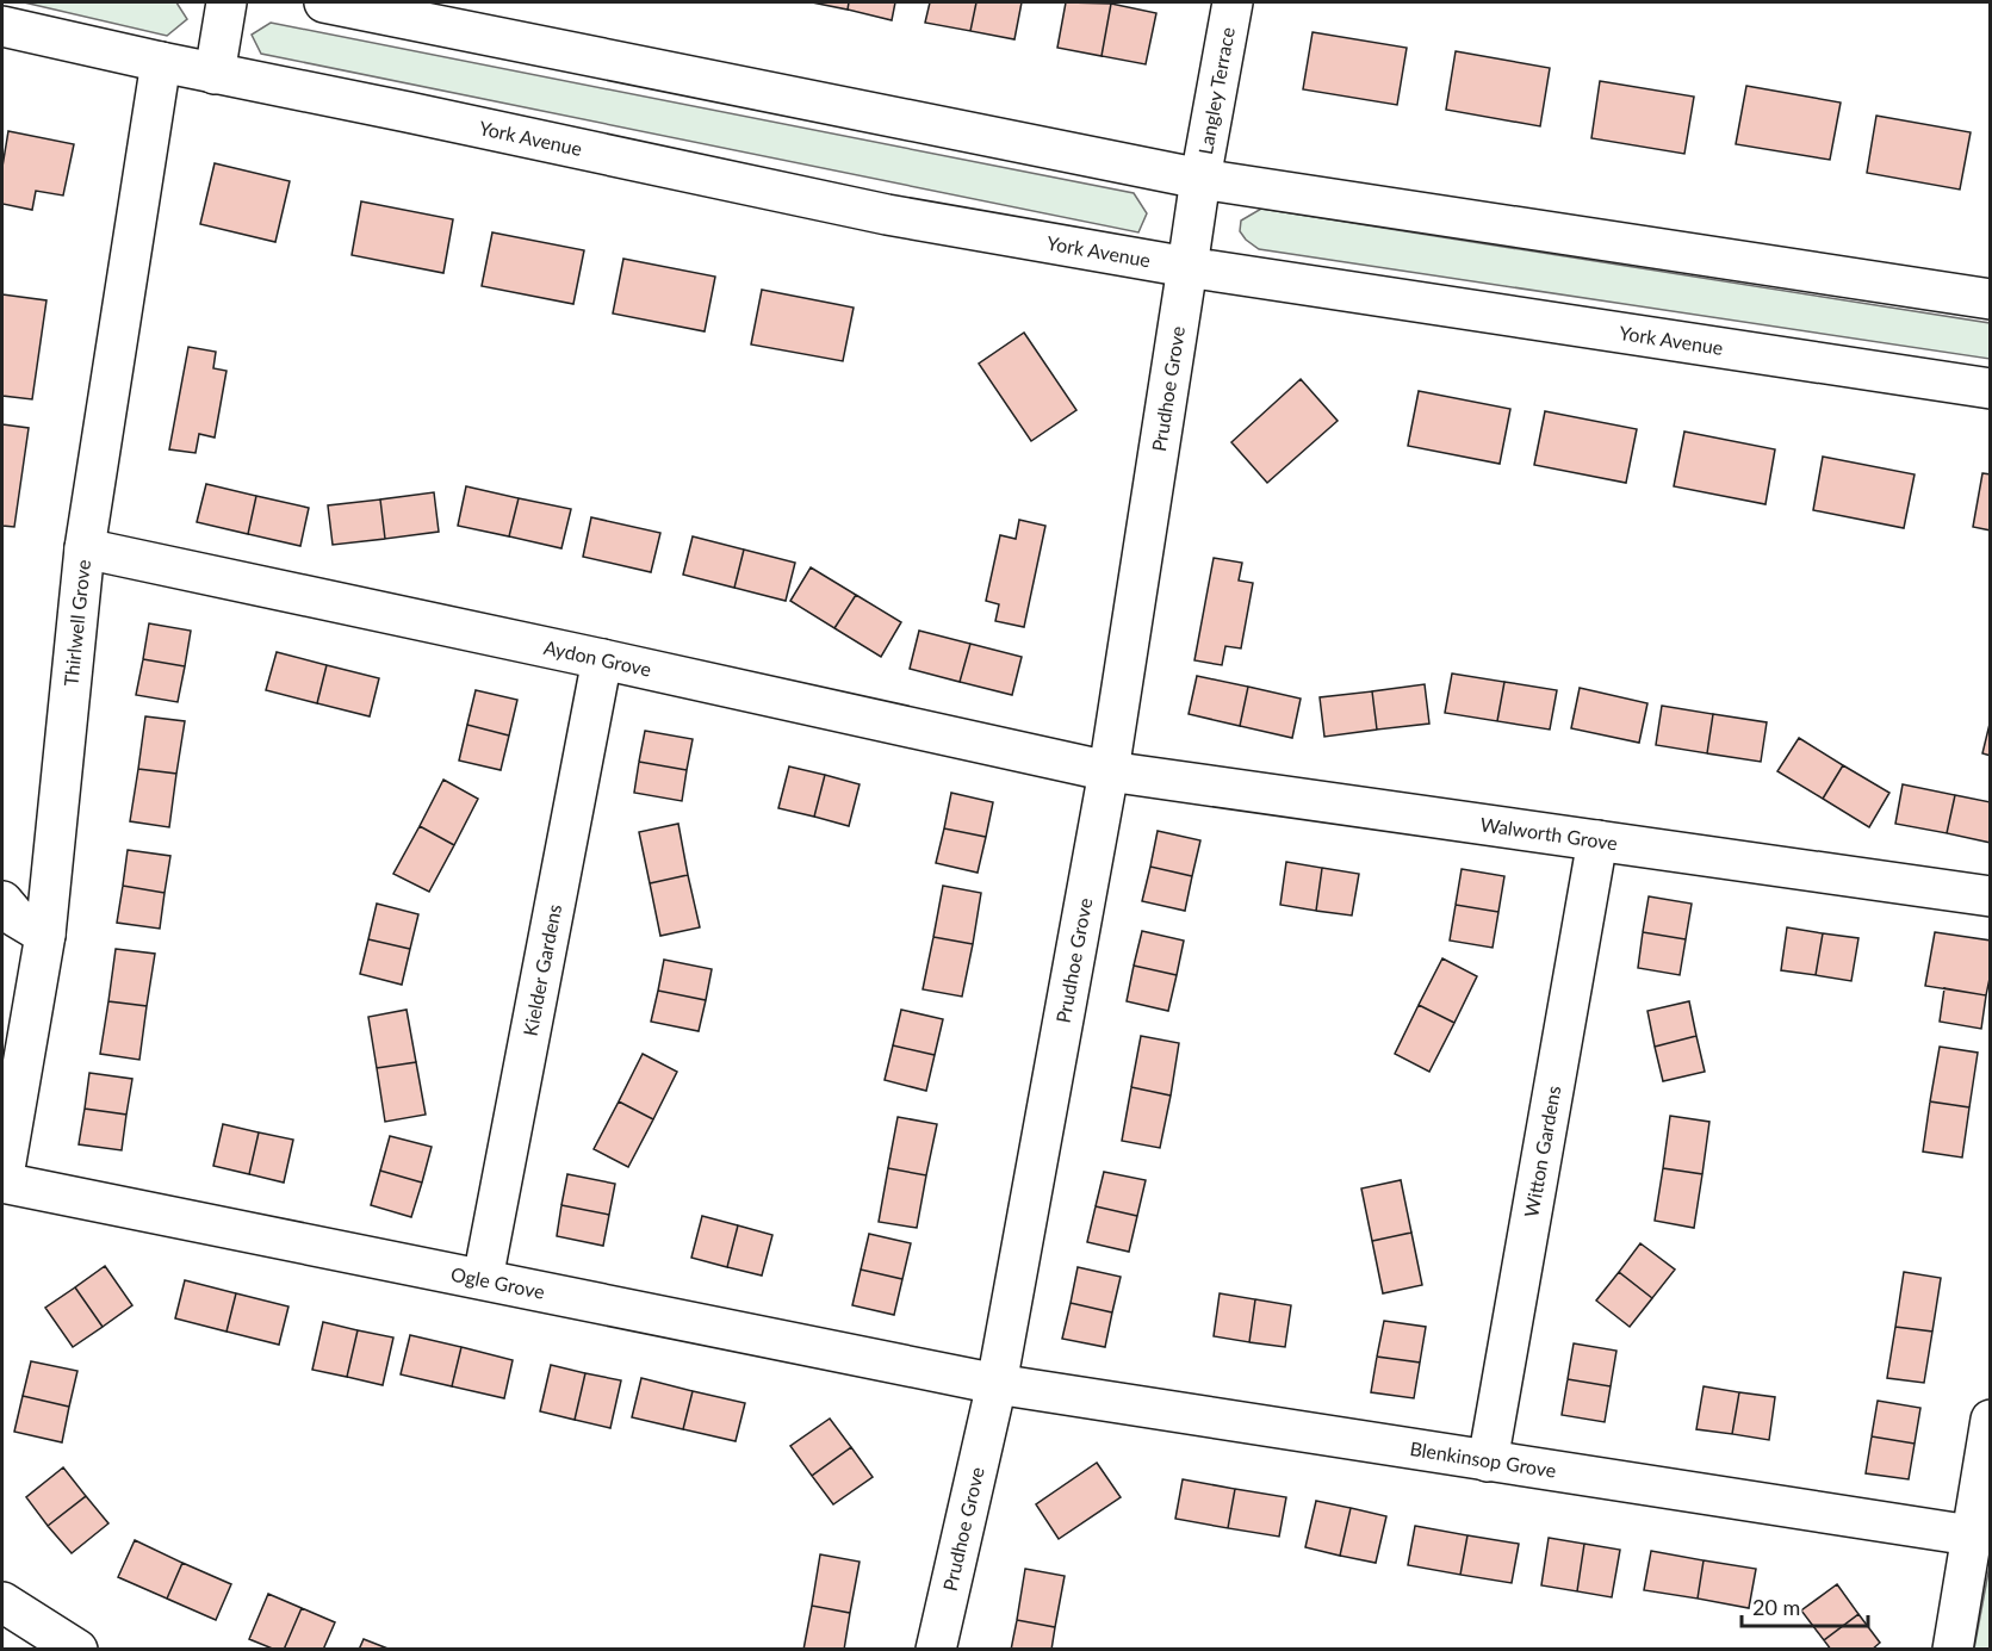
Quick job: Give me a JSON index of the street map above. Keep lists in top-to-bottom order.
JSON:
{
  "streets": {
    "street": [
      "Langley Terrace",
      "York Avenue",
      "Prudhoe Grove",
      "Thirlwell Grove",
      "Aydon Grove",
      "Walworth Grove",
      "Kielder Gardens",
      "Witton Gardens",
      "Ogle Grove",
      "Blenkinsop Grove"
    ]
  },
  "crossings": [
    ["Langley Terrace", "York Avenue"],
    ["Langley Terrace", "Prudhoe Grove"],
    ["York Avenue", "Prudhoe Grove"],
    ["York Avenue", "Thirlwell Grove"],
    ["Prudhoe Grove", "Aydon Grove"],
    ["Prudhoe Grove", "Walworth Grove"],
    ["Prudhoe Grove", "Ogle Grove"],
    ["Prudhoe Grove", "Blenkinsop Grove"],
    ["Thirlwell Grove", "Aydon Grove"],
    ["Thirlwell Grove", "Ogle Grove"],
    ["Aydon Grove", "Walworth Grove"],
    ["Aydon Grove", "Kielder Gardens"],
    ["Walworth Grove", "Witton Gardens"],
    ["Kielder Gardens", "Ogle Grove"],
    ["Witton Gardens", "Blenkinsop Grove"],
    ["Ogle Grove", "Blenkinsop Grove"]
  ],
  "scale_bar": "20 m"
}
